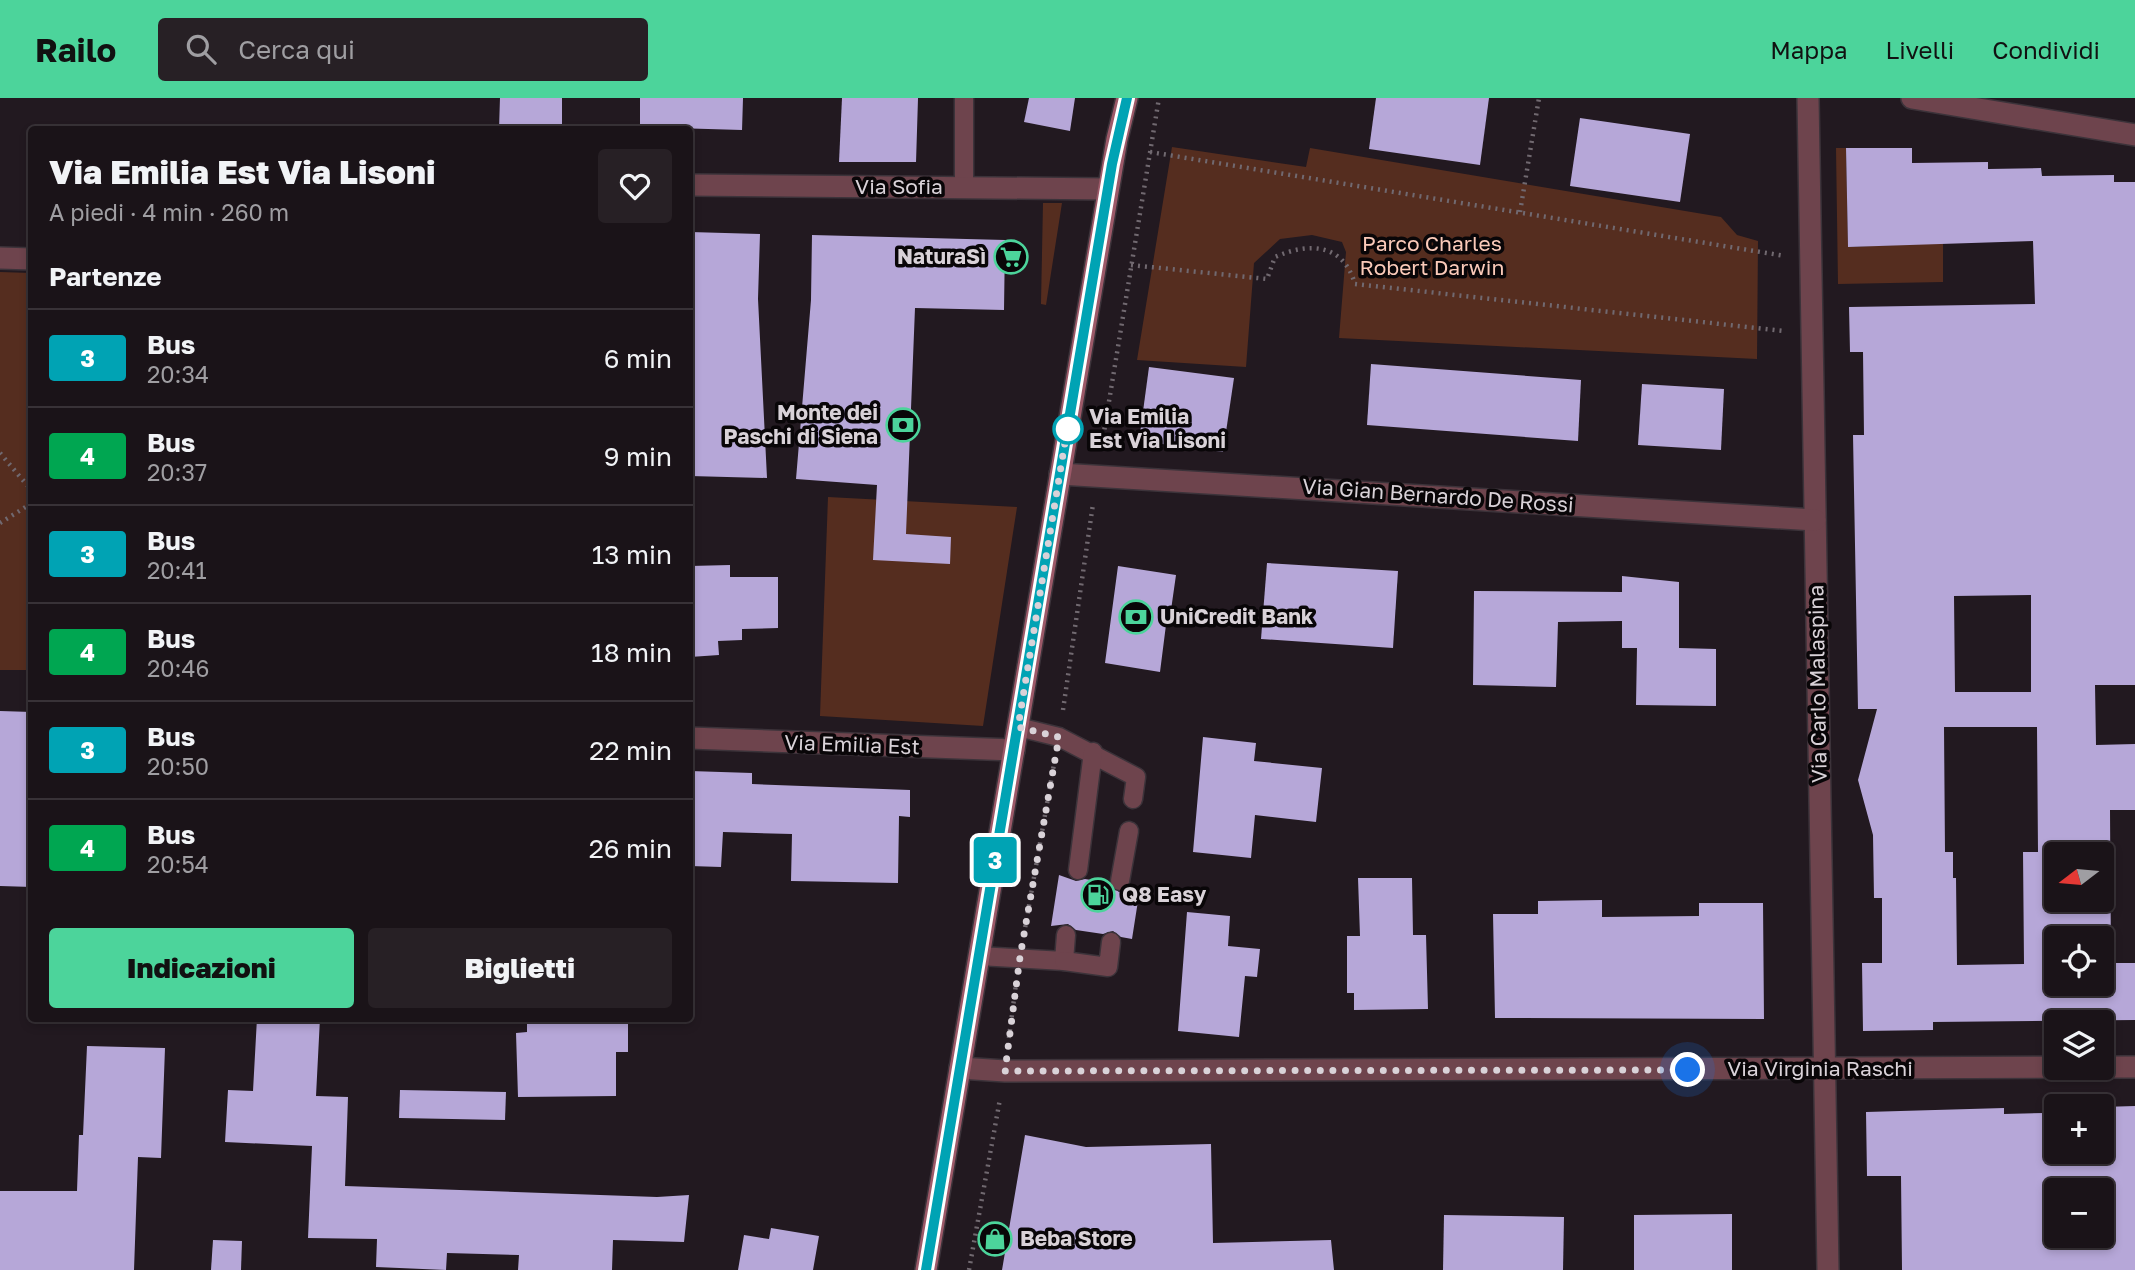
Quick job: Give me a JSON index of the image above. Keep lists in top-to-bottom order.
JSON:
{
  "streets": {
    "street": [
      "Via Sofia",
      "Via Gian Bernardo De Rossi",
      "Via Carlo Malaspina",
      "Via Emilia Est",
      "Via Virginia Raschi"
    ]
  },
  "crossings": [
    ["Via Gian Bernardo De Rossi", "Via Carlo Malaspina"],
    ["Via Carlo Malaspina", "Via Virginia Raschi"]
  ],
  "parks": ["Parco Charles Robert Darwin"],
  "places": {
    "supermarket": ["NaturaSì"],
    "bank": ["Monte dei Paschi di Siena", "UniCredit Bank"],
    "other": ["Via Emilia Est Via Lisoni"],
    "fuel station": ["Q8 Easy"],
    "shop": ["Beba Store"]
  },
  "lines": ["bus line 3"],
  "north": "left",
  "page": {
    "header": "Railo",
    "search": "Cerca qui",
    "nav": ["Mappa", "Livelli", "Condividi"],
    "on_map": "3",
    "heading": [
      ["Via Emilia Est Via Lisoni", "A piedi · 4 min · 260 m"],
      "Partenze"
    ],
    "list": [
      {
        "mark": "3",
        "name": "Bus",
        "note": "20:34",
        "value": "6 min"
      },
      {
        "mark": "4",
        "name": "Bus",
        "note": "20:37",
        "value": "9 min"
      },
      {
        "mark": "3",
        "name": "Bus",
        "note": "20:41",
        "value": "13 min"
      },
      {
        "mark": "4",
        "name": "Bus",
        "note": "20:46",
        "value": "18 min"
      },
      {
        "mark": "3",
        "name": "Bus",
        "note": "20:50",
        "value": "22 min"
      },
      {
        "mark": "4",
        "name": "Bus",
        "note": "20:54",
        "value": "26 min"
      }
    ],
    "map_buttons": ["+", "−"],
    "buttons": ["Indicazioni", "Biglietti"]
  }
}
